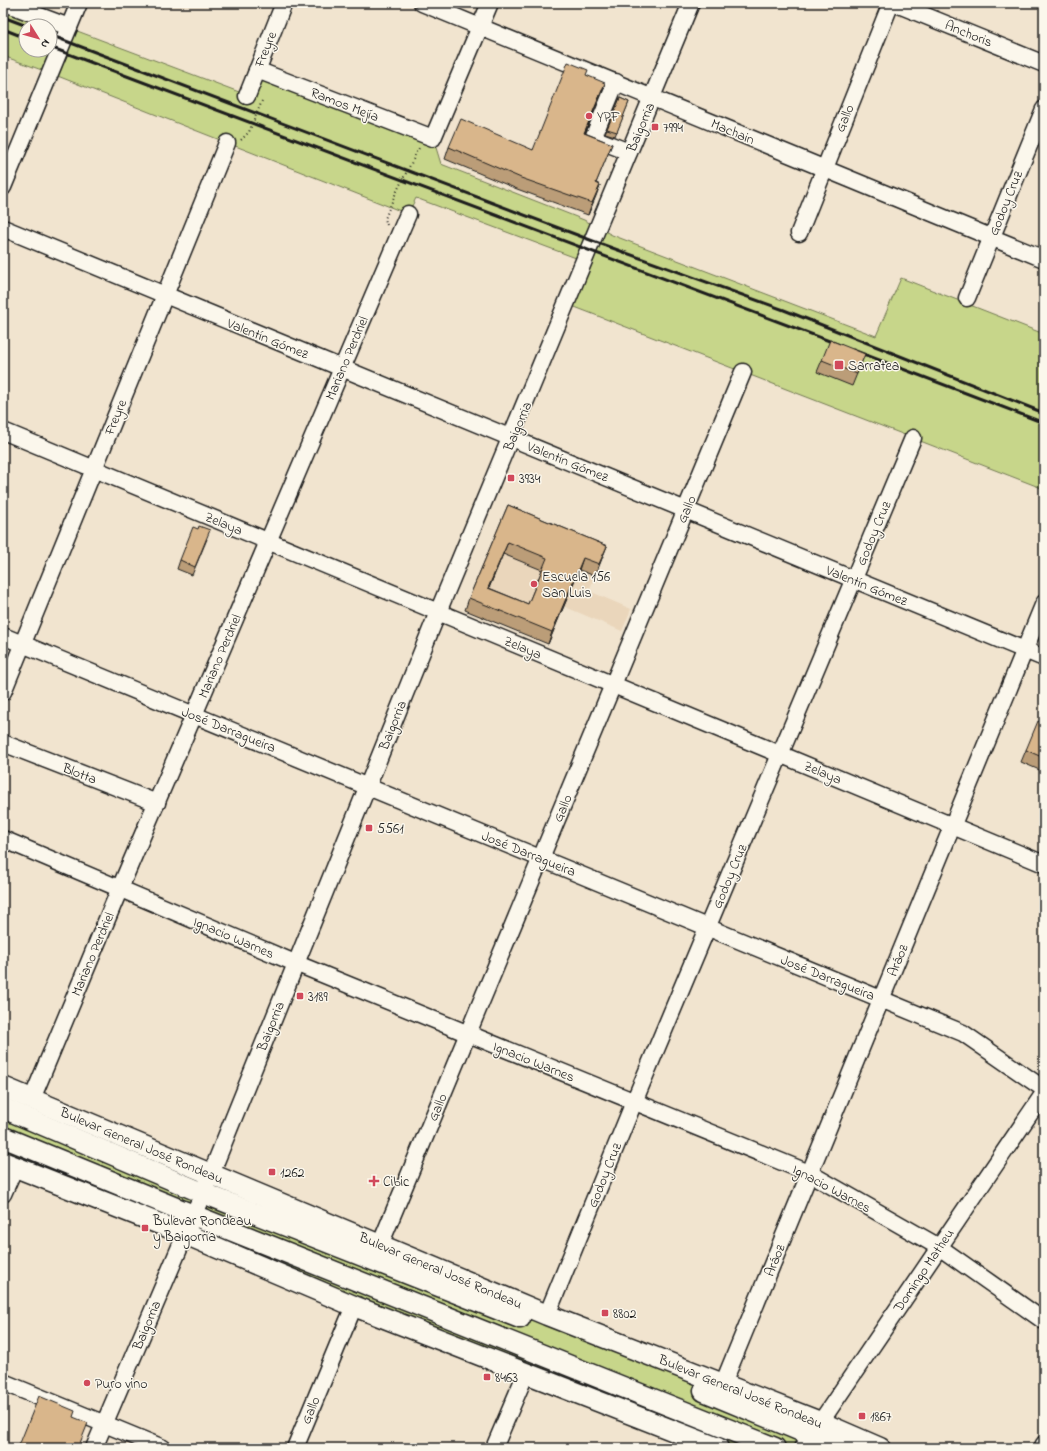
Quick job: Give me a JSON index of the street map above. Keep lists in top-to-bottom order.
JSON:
{
  "streets": {
    "main road": ["Bulevar General José Rondeau"],
    "street": [
      "Anchoris",
      "Freyre",
      "Ramos Mejía",
      "Gallo",
      "Baigorria",
      "Machain",
      "Godoy Cruz",
      "Valentín Gómez",
      "Mariano Perdriel",
      "Zelaya",
      "José Darragueira",
      "Blotta",
      "Ignacio Warnes",
      "Aráoz",
      "Domingo Matheu"
    ]
  },
  "crossings": [
    ["Freyre", "Ramos Mejía"],
    ["Freyre", "Valentín Gómez"],
    ["Freyre", "Zelaya"],
    ["Freyre", "José Darragueira"],
    ["Gallo", "Machain"],
    ["Gallo", "Valentín Gómez"],
    ["Gallo", "Zelaya"],
    ["Gallo", "José Darragueira"],
    ["Gallo", "Ignacio Warnes"],
    ["Gallo", "Bulevar General José Rondeau"],
    ["Baigorria", "Machain"],
    ["Baigorria", "Valentín Gómez"],
    ["Baigorria", "Zelaya"],
    ["Baigorria", "José Darragueira"],
    ["Baigorria", "Ignacio Warnes"],
    ["Baigorria", "Bulevar General José Rondeau"],
    ["Machain", "Godoy Cruz"],
    ["Godoy Cruz", "Valentín Gómez"],
    ["Godoy Cruz", "Zelaya"],
    ["Godoy Cruz", "José Darragueira"],
    ["Godoy Cruz", "Ignacio Warnes"],
    ["Godoy Cruz", "Bulevar General José Rondeau"],
    ["Valentín Gómez", "Mariano Perdriel"],
    ["Valentín Gómez", "Aráoz"],
    ["Mariano Perdriel", "Zelaya"],
    ["Mariano Perdriel", "José Darragueira"],
    ["Mariano Perdriel", "Blotta"],
    ["Mariano Perdriel", "Ignacio Warnes"],
    ["Mariano Perdriel", "Bulevar General José Rondeau"],
    ["Zelaya", "Aráoz"],
    ["José Darragueira", "Aráoz"],
    ["Ignacio Warnes", "Aráoz"],
    ["Ignacio Warnes", "Domingo Matheu"],
    ["Aráoz", "Bulevar General José Rondeau"],
    ["Bulevar General José Rondeau", "Domingo Matheu"]
  ],
  "places": {
    "other": ["YPF", "Escuela 156 San Luis", "Puro vino"],
    "transit": [
      "7994",
      "Sarratea",
      "3934",
      "5561",
      "3189",
      "1262",
      "Bulevar Rondeau y Baigorria",
      "8802",
      "8463",
      "1867"
    ],
    "health": ["Cibic"]
  },
  "north": "bottom right"
}
